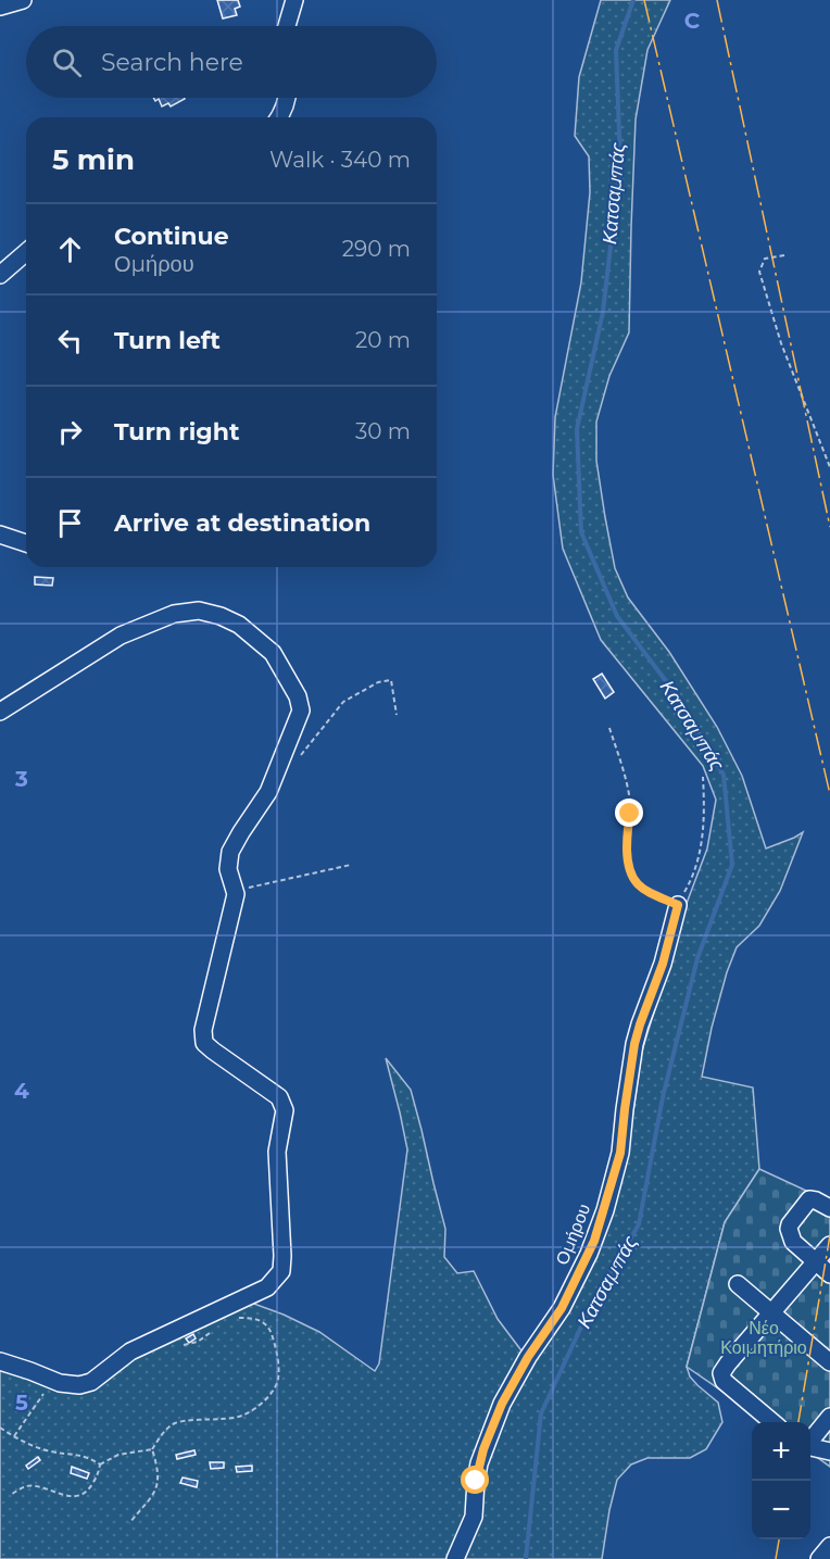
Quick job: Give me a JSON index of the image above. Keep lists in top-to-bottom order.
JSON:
{
  "streets": {
    "street": ["Ομήρου"]
  },
  "water": ["Κατσαμπάς"],
  "parks": ["Νέο Κοιμητήριο"],
  "page": {
    "search": "Search here",
    "heading": ["5 min", "Walk · 340 m"],
    "list": [
      ["Continue", "Ομήρου", "290 m"],
      ["Turn left", "20 m"],
      ["Turn right", "30 m"],
      "Arrive at destination"
    ],
    "map_buttons": ["+", "−"]
  },
  "grid": {
    "columns": ["C"],
    "rows": ["3", "4", "5"]
  }
}
